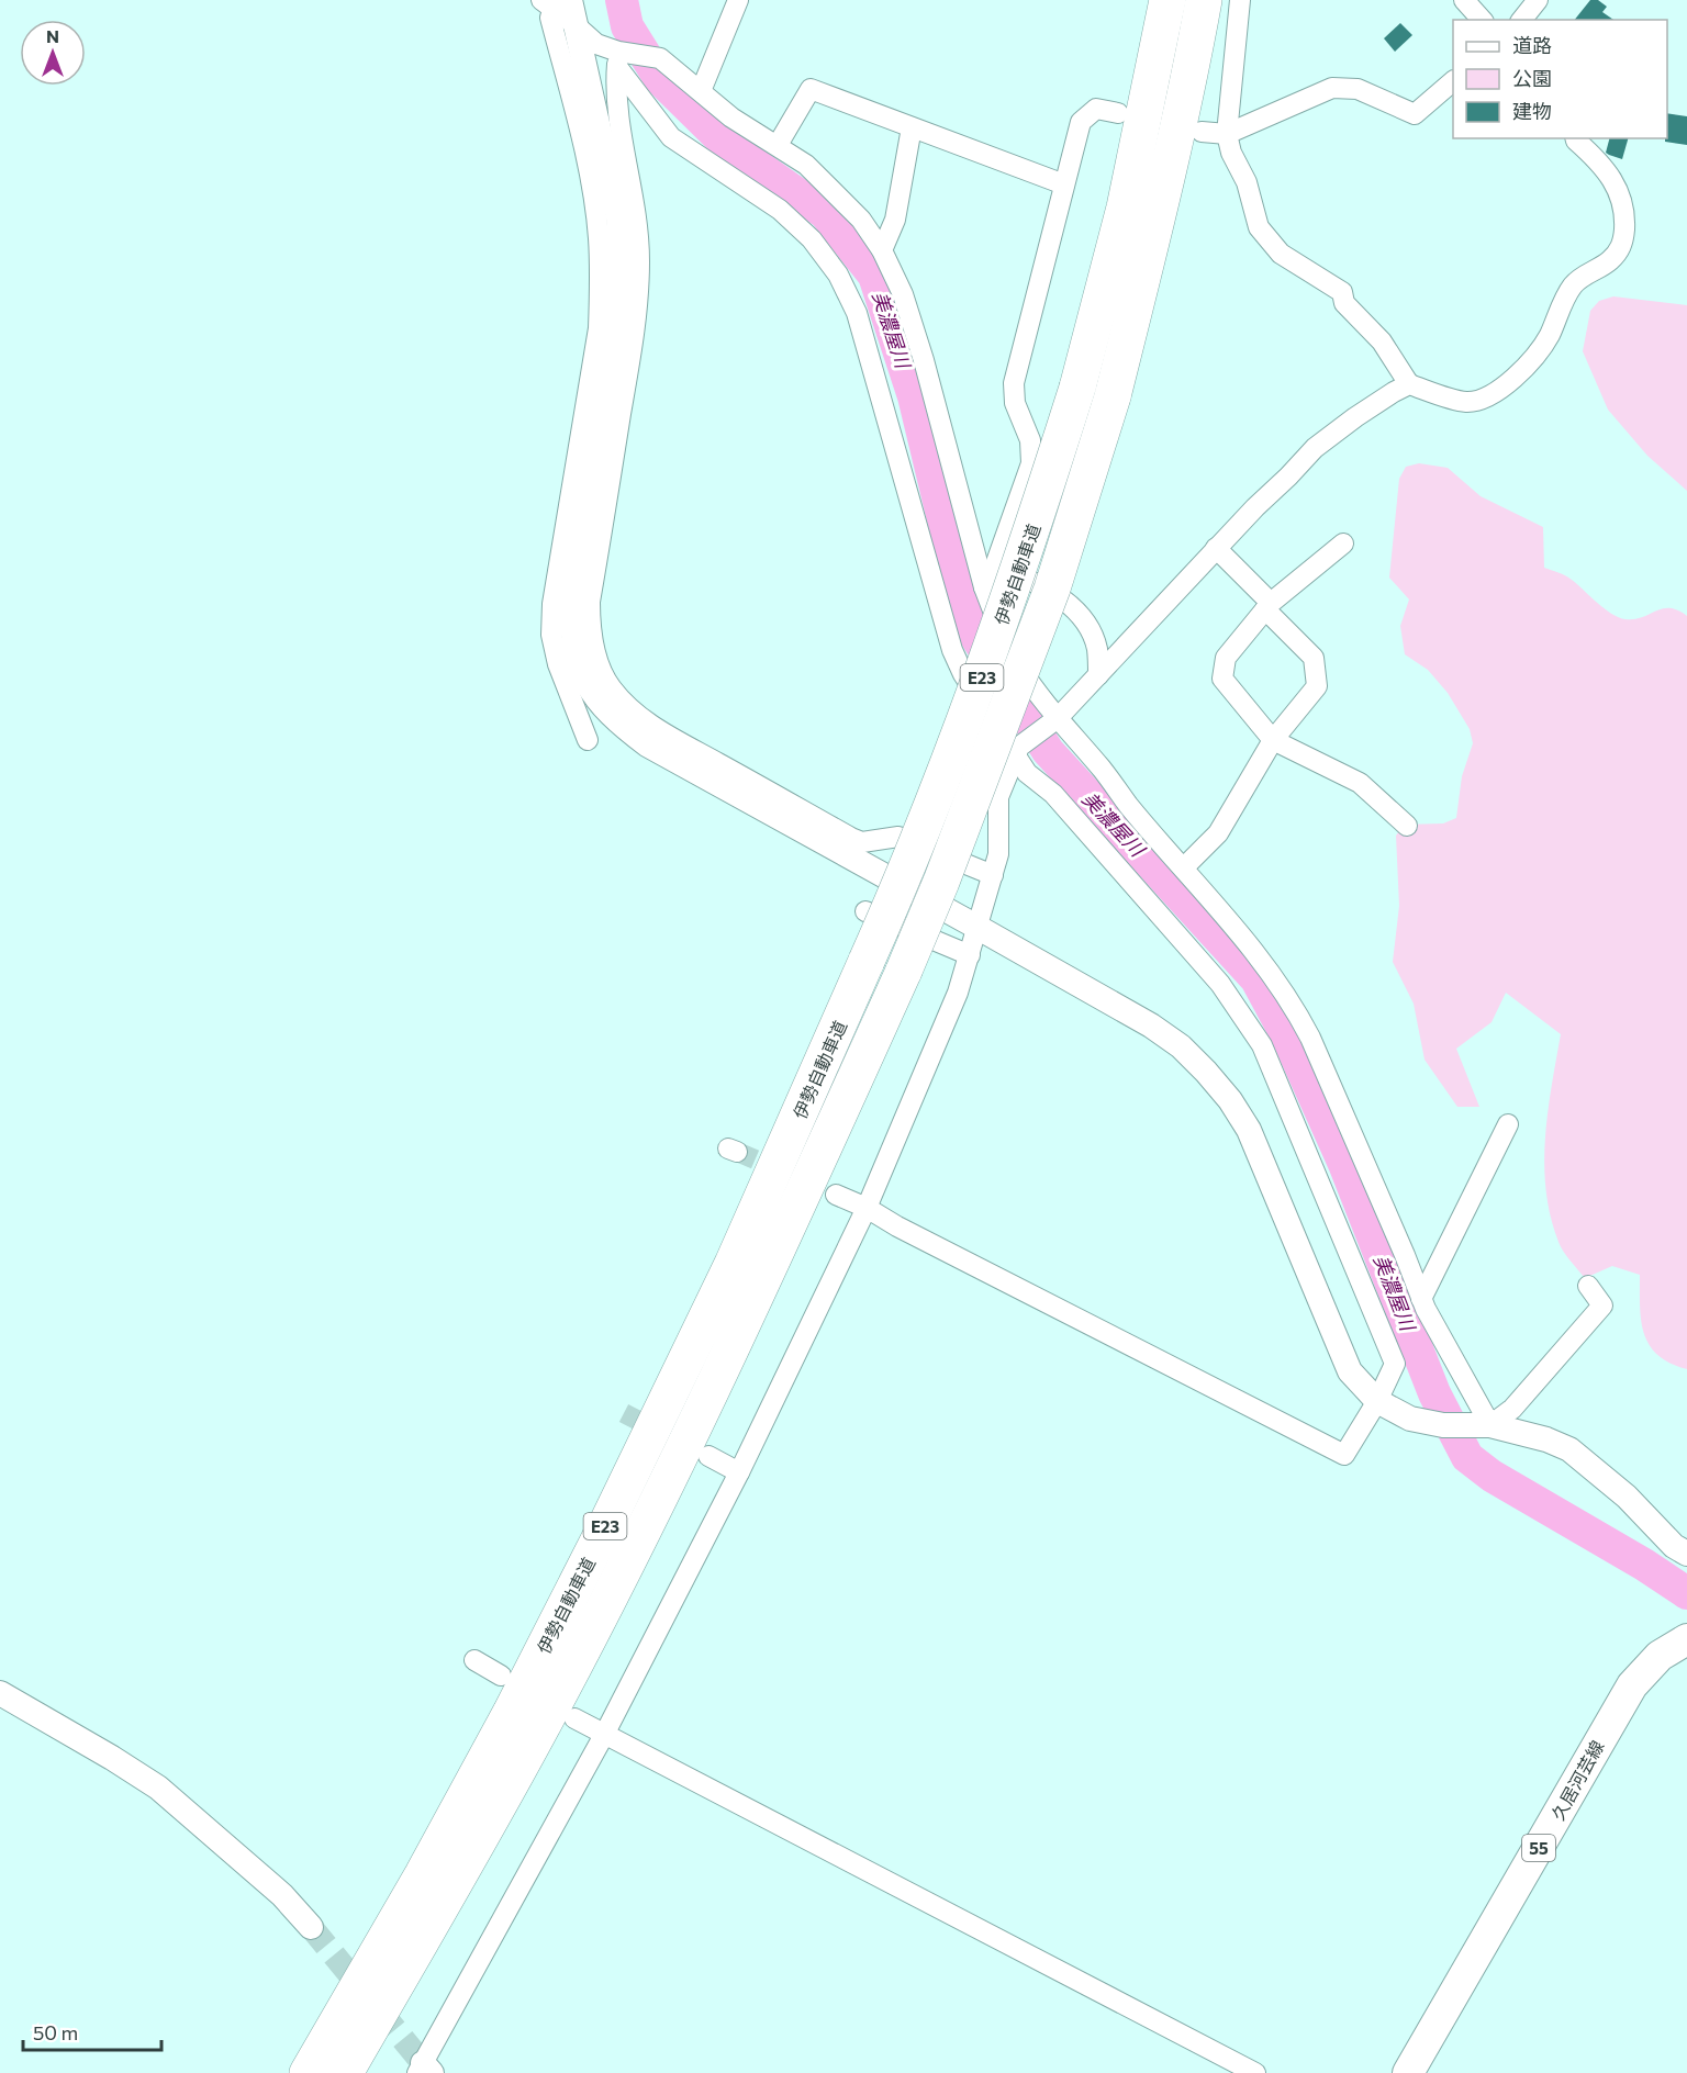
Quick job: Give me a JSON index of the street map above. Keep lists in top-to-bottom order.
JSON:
{
  "streets": {
    "highway": ["伊勢自動車道", "E23"],
    "main road": ["久居河芸線", "55"]
  },
  "water": ["美濃屋川"],
  "legend": ["道路", "公園", "建物"],
  "scale_bar": "50 m",
  "north": "top"
}
